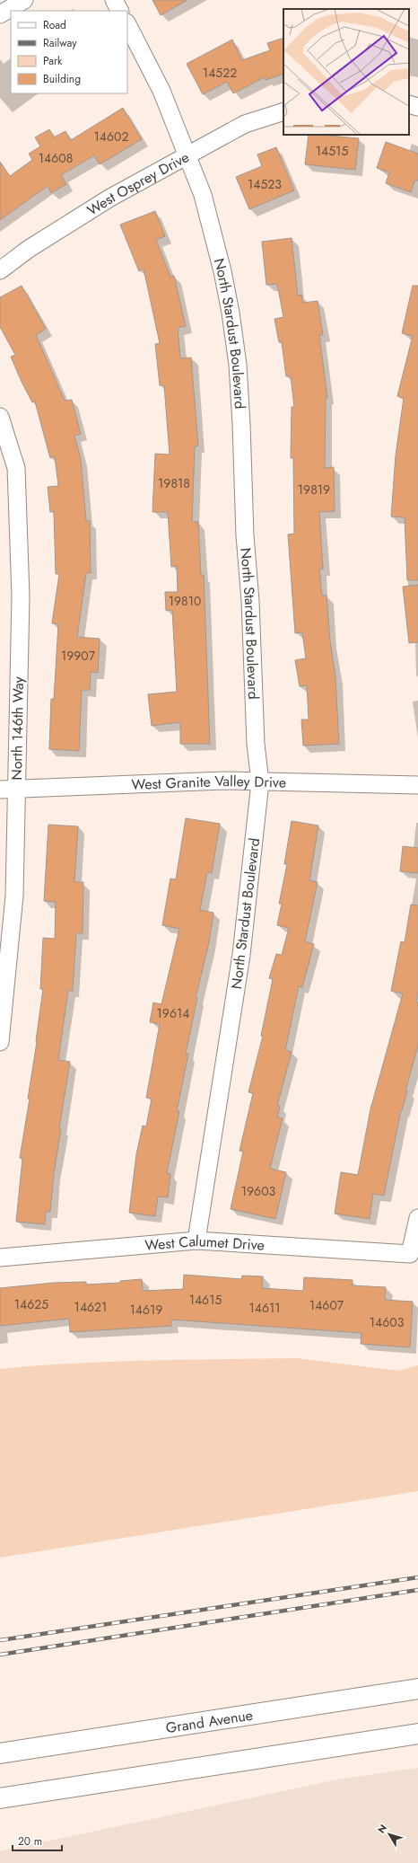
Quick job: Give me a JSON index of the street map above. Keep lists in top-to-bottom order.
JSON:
{
  "streets": {
    "highway": ["Grand Avenue"],
    "street": [
      "West Osprey Drive",
      "North Stardust Boulevard",
      "North 146th Way",
      "West Granite Valley Drive",
      "West Calumet Drive"
    ]
  },
  "crossings": [
    ["West Osprey Drive", "North Stardust Boulevard"],
    ["North Stardust Boulevard", "West Granite Valley Drive"],
    ["North Stardust Boulevard", "West Calumet Drive"],
    ["North 146th Way", "West Granite Valley Drive"]
  ],
  "house_numbers": [
    "14522",
    "14602",
    "14515",
    "14608",
    "14523",
    "19818",
    "19819",
    "19810",
    "19907",
    "19614",
    "19603",
    "14615",
    "14625",
    "14607",
    "14621",
    "14611",
    "14619",
    "14603"
  ],
  "legend": [
    "Road",
    "Railway",
    "Park",
    "Building"
  ],
  "scale_bar": "20 m",
  "north": "top left"
}
